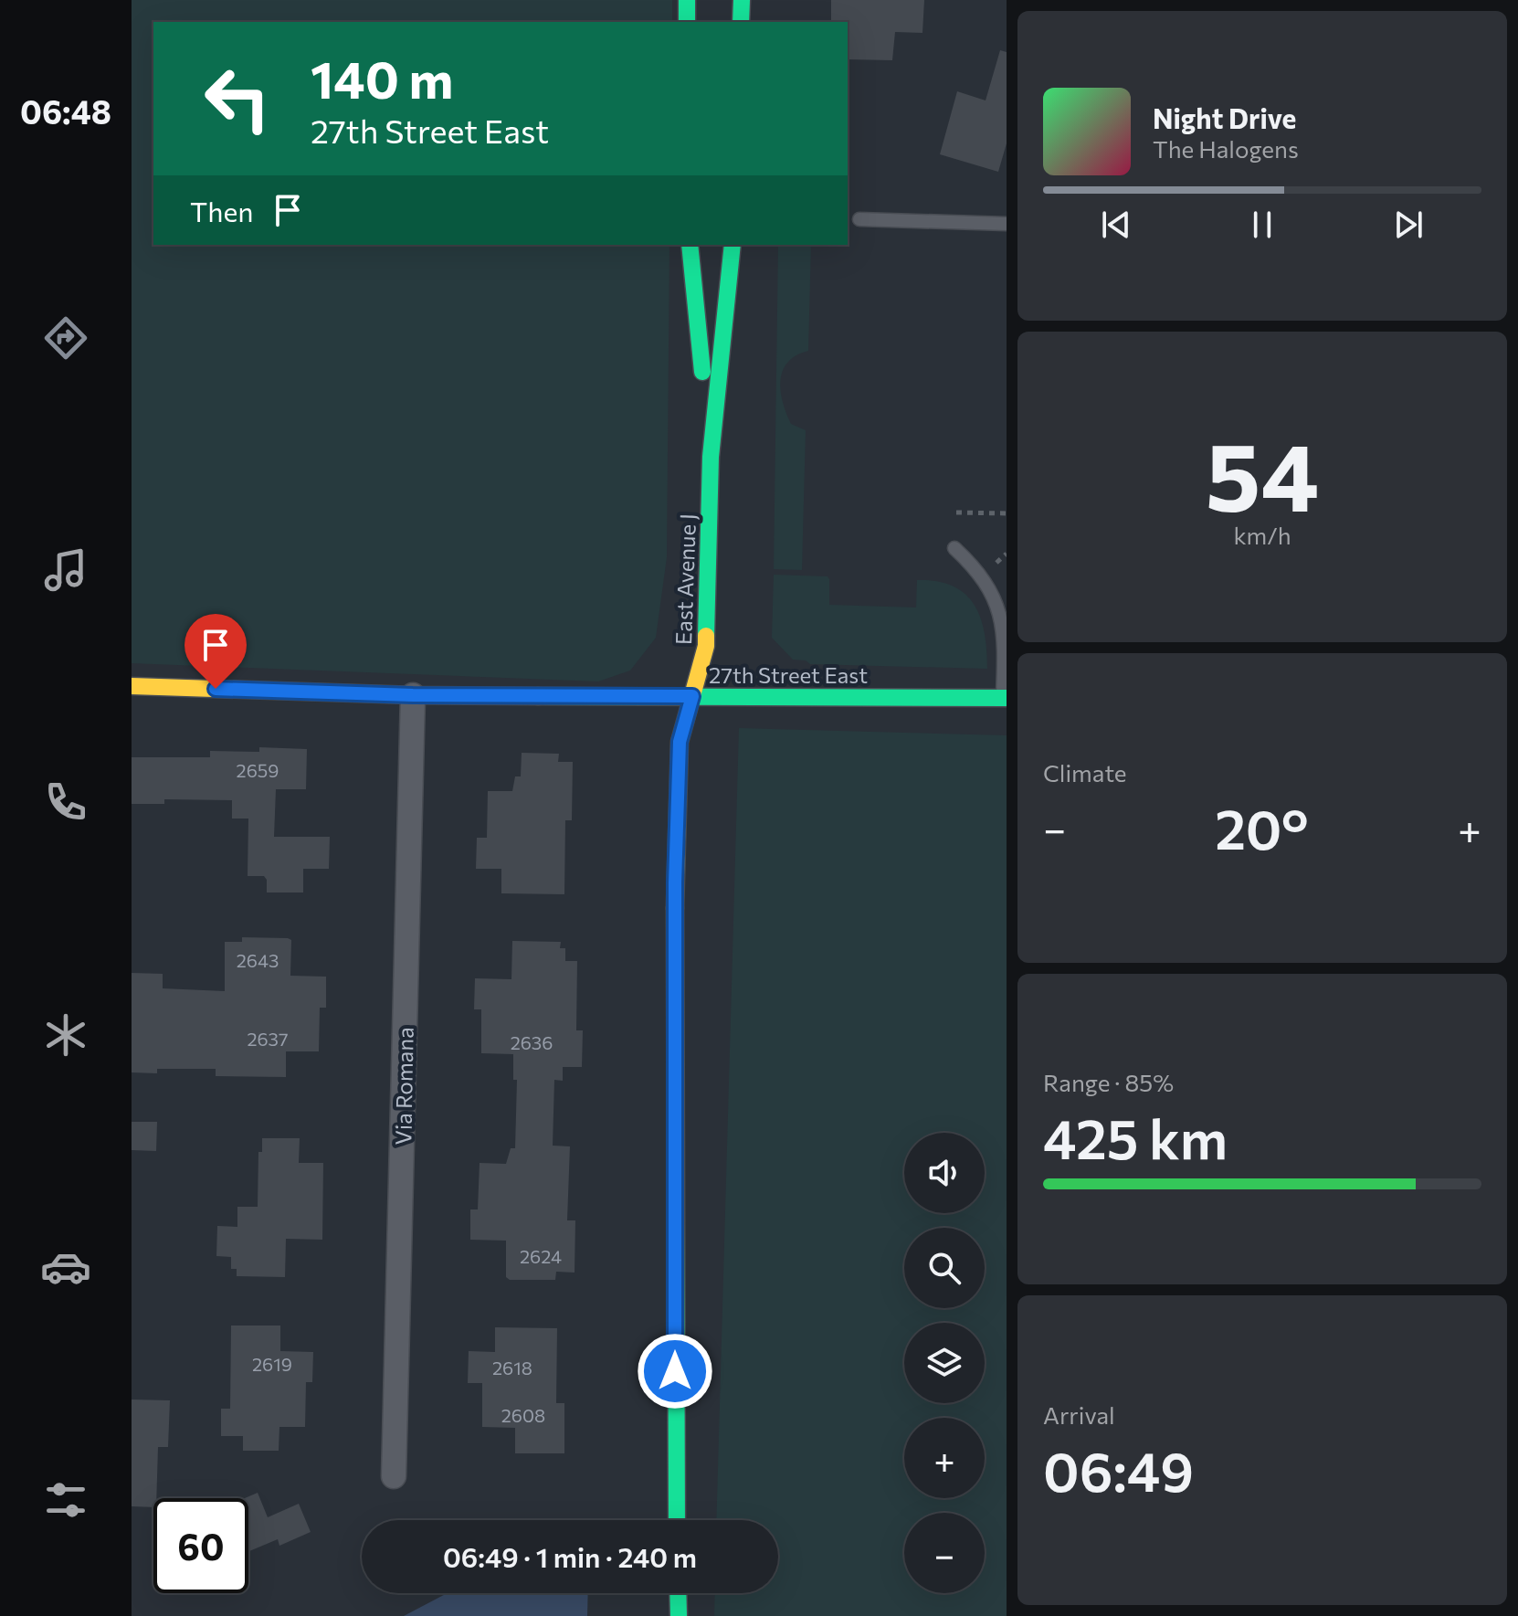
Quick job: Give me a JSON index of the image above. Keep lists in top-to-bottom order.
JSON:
{
  "streets": {
    "main road": ["East Avenue J", "27th Street East"],
    "street": ["Via Romana"]
  },
  "crossings": [
    ["East Avenue J", "27th Street East"],
    ["27th Street East", "Via Romana"]
  ],
  "house_numbers": [
    "2659",
    "2643",
    "2637",
    "2636",
    "2624",
    "2619",
    "2618",
    "2608"
  ],
  "page": {
    "tabs": "06:48",
    "turn": ["140 m", "27th Street East"],
    "song": ["Night Drive", "The Halogens"],
    "then": "Then",
    "tile": [
      ["54", "km/h"],
      "Climate",
      ["Range · 85%", "425 km"],
      ["Arrival", "06:49"]
    ],
    "heat": ["−", "20°", "+"],
    "map_buttons": ["+", "−"],
    "limit": "60",
    "trip": "06:49 · 1 min · 240 m"
  }
}
